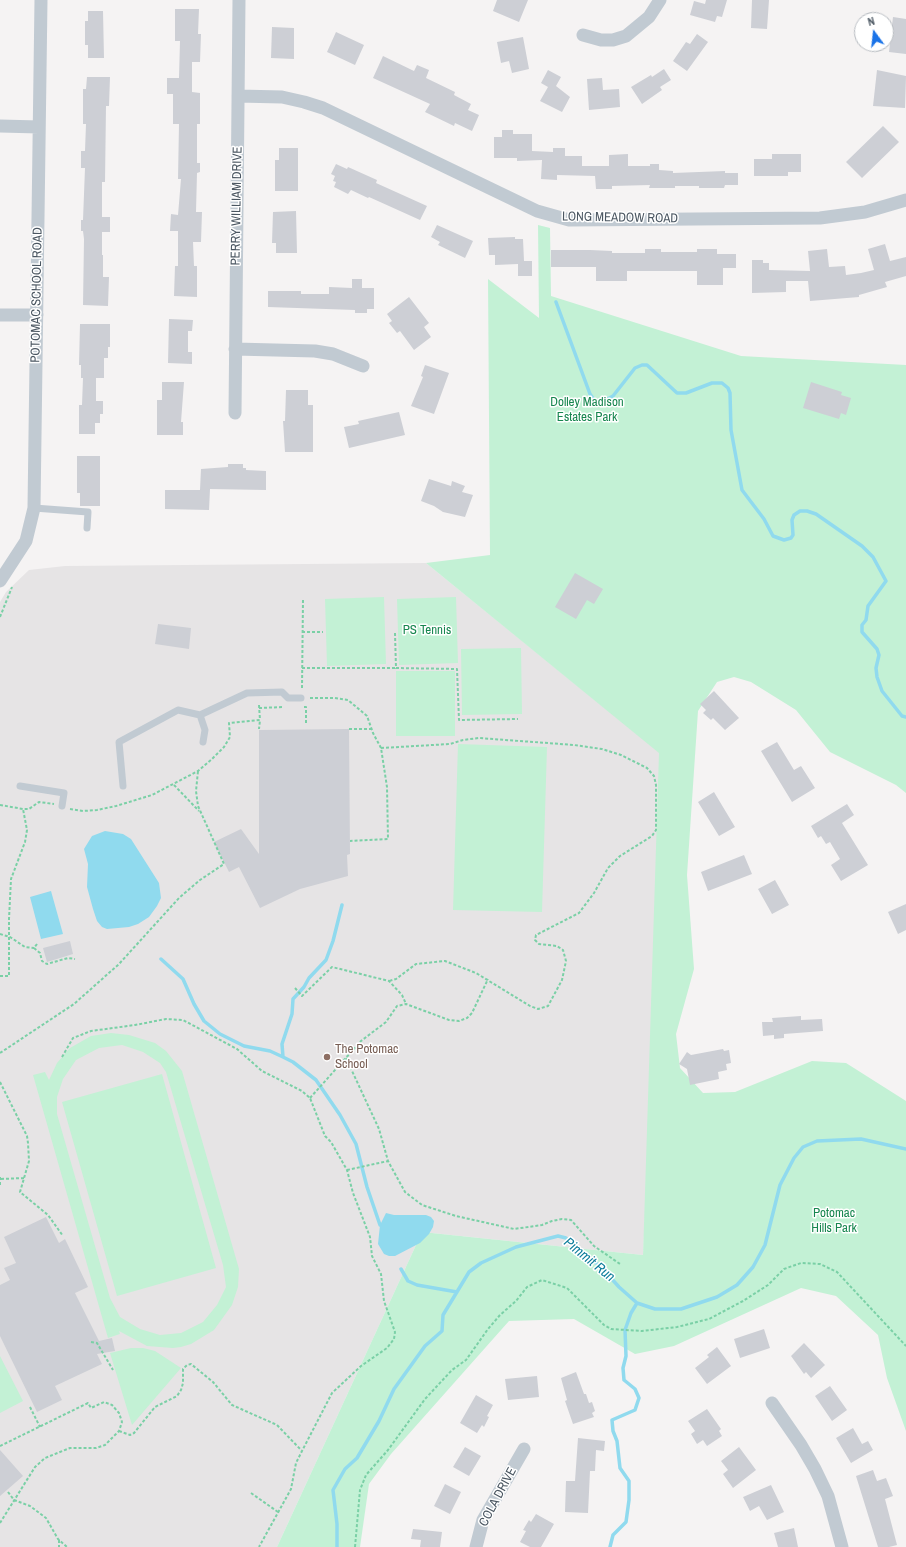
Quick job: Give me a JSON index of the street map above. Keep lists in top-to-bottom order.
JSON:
{
  "streets": {
    "street": [
      "PERRY WILLIAM DRIVE",
      "LONG MEADOW ROAD",
      "POTOMAC SCHOOL ROAD",
      "COLA DRIVE"
    ]
  },
  "crossings": [
    ["PERRY WILLIAM DRIVE", "LONG MEADOW ROAD"]
  ],
  "water": ["Pimmit Run"],
  "parks": ["Dolley Madison Estates Park", "PS Tennis", "Potomac Hills Park"],
  "places": ["The Potomac School"],
  "north": "top"
}
